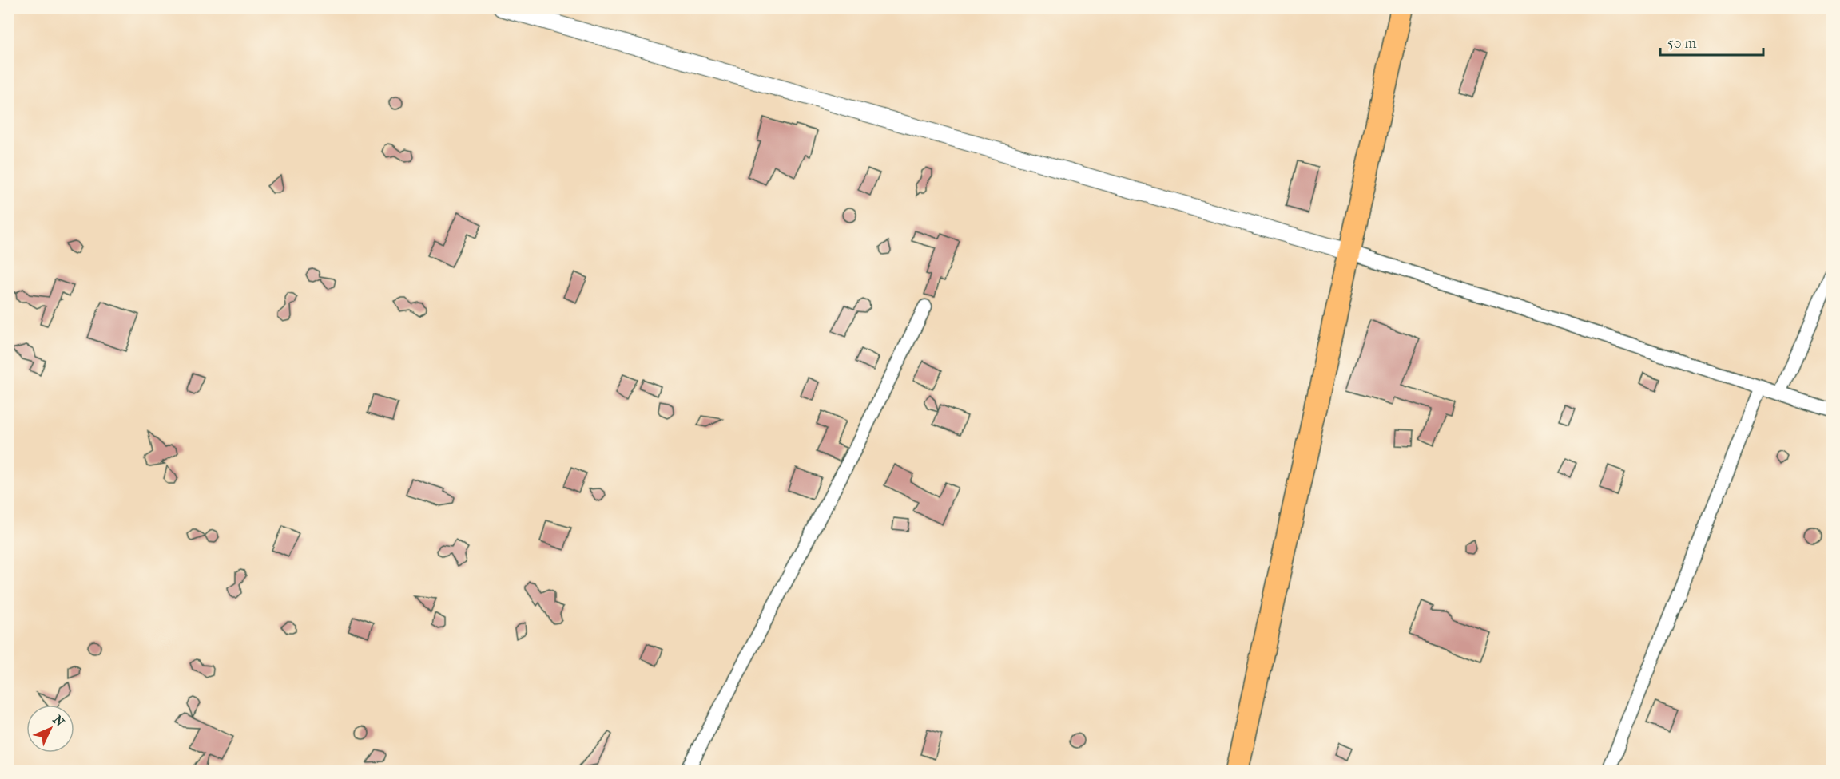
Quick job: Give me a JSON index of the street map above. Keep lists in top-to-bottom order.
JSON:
{
  "scale_bar": "50 m",
  "north": "top right"
}
